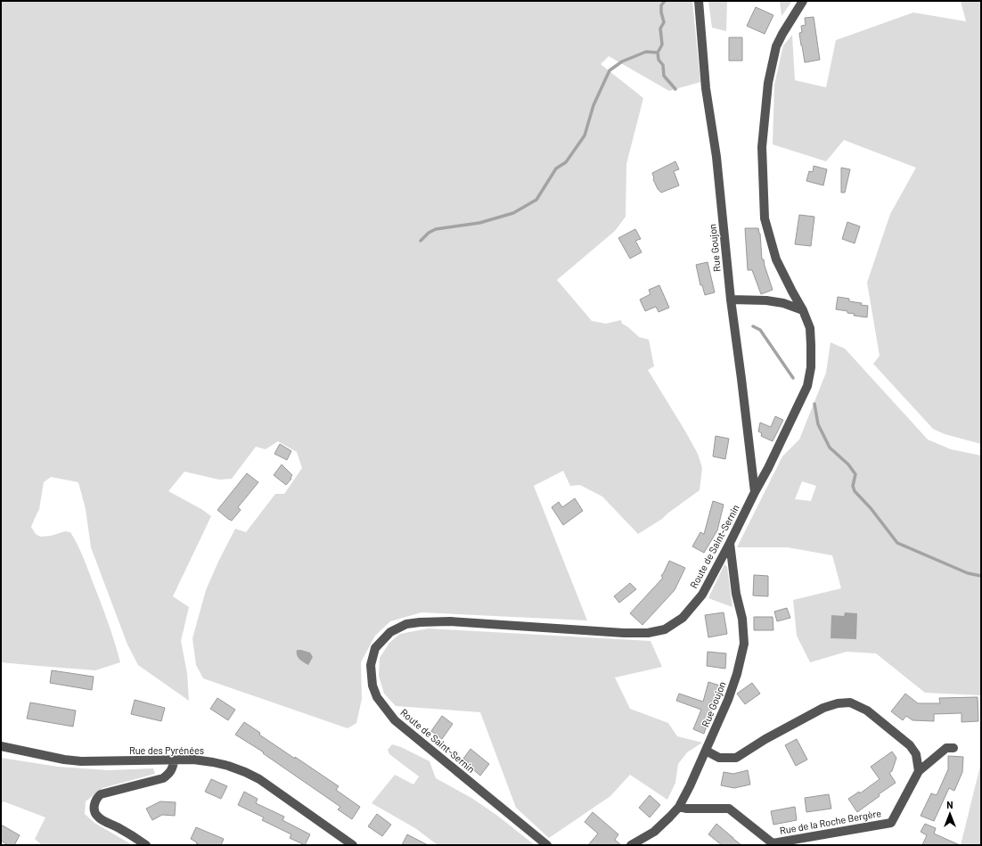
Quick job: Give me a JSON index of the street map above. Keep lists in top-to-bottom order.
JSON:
{
  "streets": {
    "street": [
      "Rue Goujon",
      "Route de Saint-Sernin",
      "Rue des Pyrénées",
      "Rue de la Roche Bergère"
    ]
  },
  "crossings": [
    ["Rue Goujon", "Route de Saint-Sernin"],
    ["Rue Goujon", "Rue de la Roche Bergère"]
  ],
  "north": "top"
}
